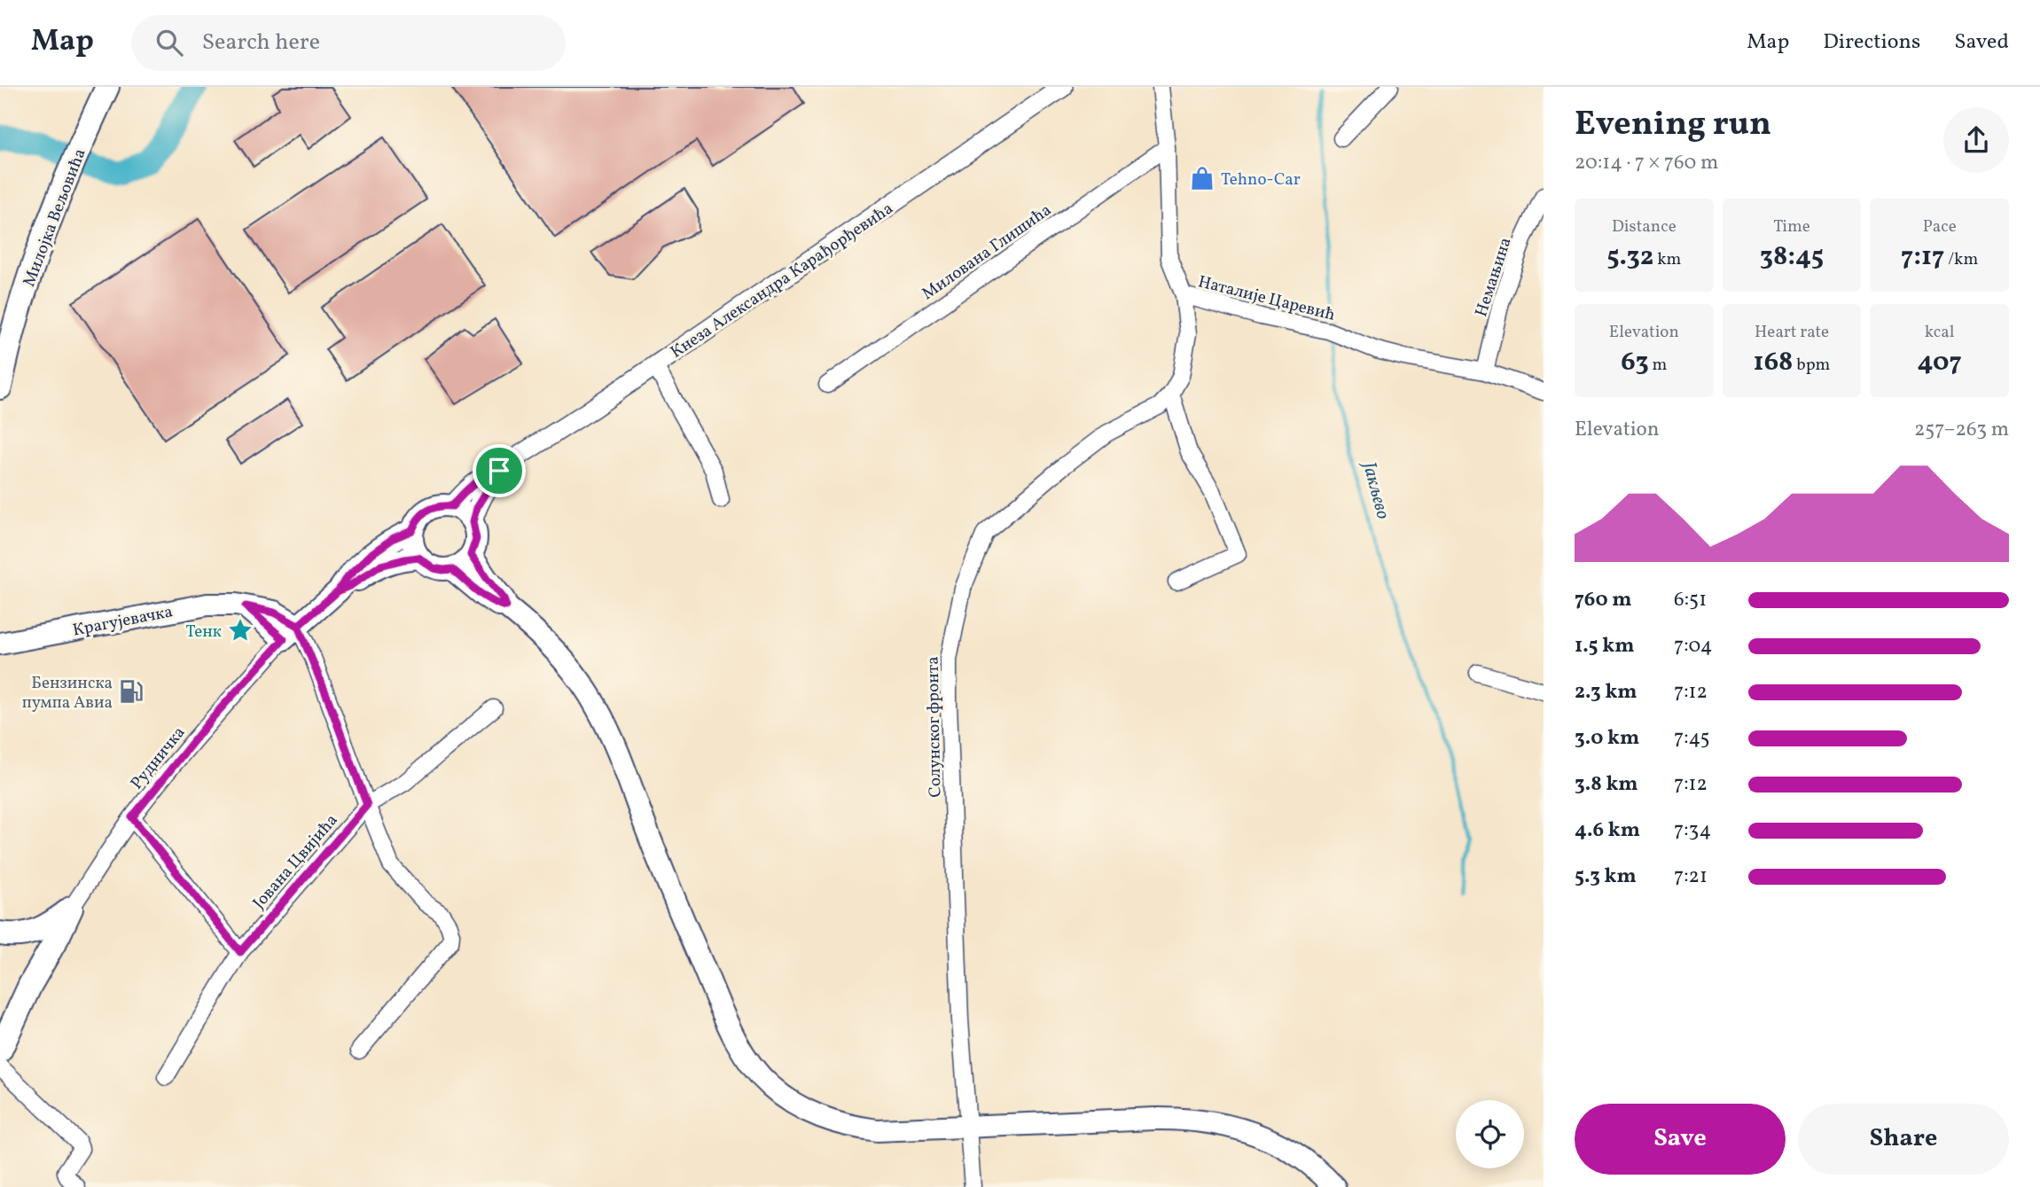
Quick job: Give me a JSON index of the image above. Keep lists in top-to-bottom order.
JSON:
{
  "streets": {
    "main road": ["Милојка Вељовића", "Крагујевачка"],
    "street": [
      "Милована Глишића",
      "Немањина",
      "Кнеза Александра Карађорђевића",
      "Наталије Царевић",
      "Солунског фронта",
      "Рудничка",
      "Јована Цвијића"
    ]
  },
  "crossings": [
    ["Милована Глишића", "Наталије Царевић"],
    ["Немањина", "Наталије Царевић"],
    ["Наталије Царевић", "Солунског фронта"],
    ["Крагујевачка", "Рудничка"]
  ],
  "water": ["Јакљево"],
  "places": {
    "shop": ["Tehno-Car"],
    "place": ["Тенк"],
    "fuel station": ["Бензинска пумпа Авиа"]
  },
  "page": {
    "header": "Map",
    "search": "Search here",
    "nav": ["Map", "Directions", "Saved"],
    "heading": ["Evening run", "20:14 · 7 × 760 m"],
    "stats": [
      ["Distance", "5.32 km"],
      ["Time", "38:45"],
      ["Pace", "7:17 /km"],
      ["Elevation", "63 m"],
      ["Heart rate", "168 bpm"],
      ["kcal", "407"]
    ],
    "chart": ["Elevation", "257–263 m"],
    "list": [
      {
        "name": "760 m",
        "note": "6:51"
      },
      {
        "name": "1.5 km",
        "note": "7:04"
      },
      {
        "name": "2.3 km",
        "note": "7:12"
      },
      {
        "name": "3.0 km",
        "note": "7:45"
      },
      {
        "name": "3.8 km",
        "note": "7:12"
      },
      {
        "name": "4.6 km",
        "note": "7:34"
      },
      {
        "name": "5.3 km",
        "note": "7:21"
      }
    ],
    "buttons": ["Save", "Share"]
  }
}
